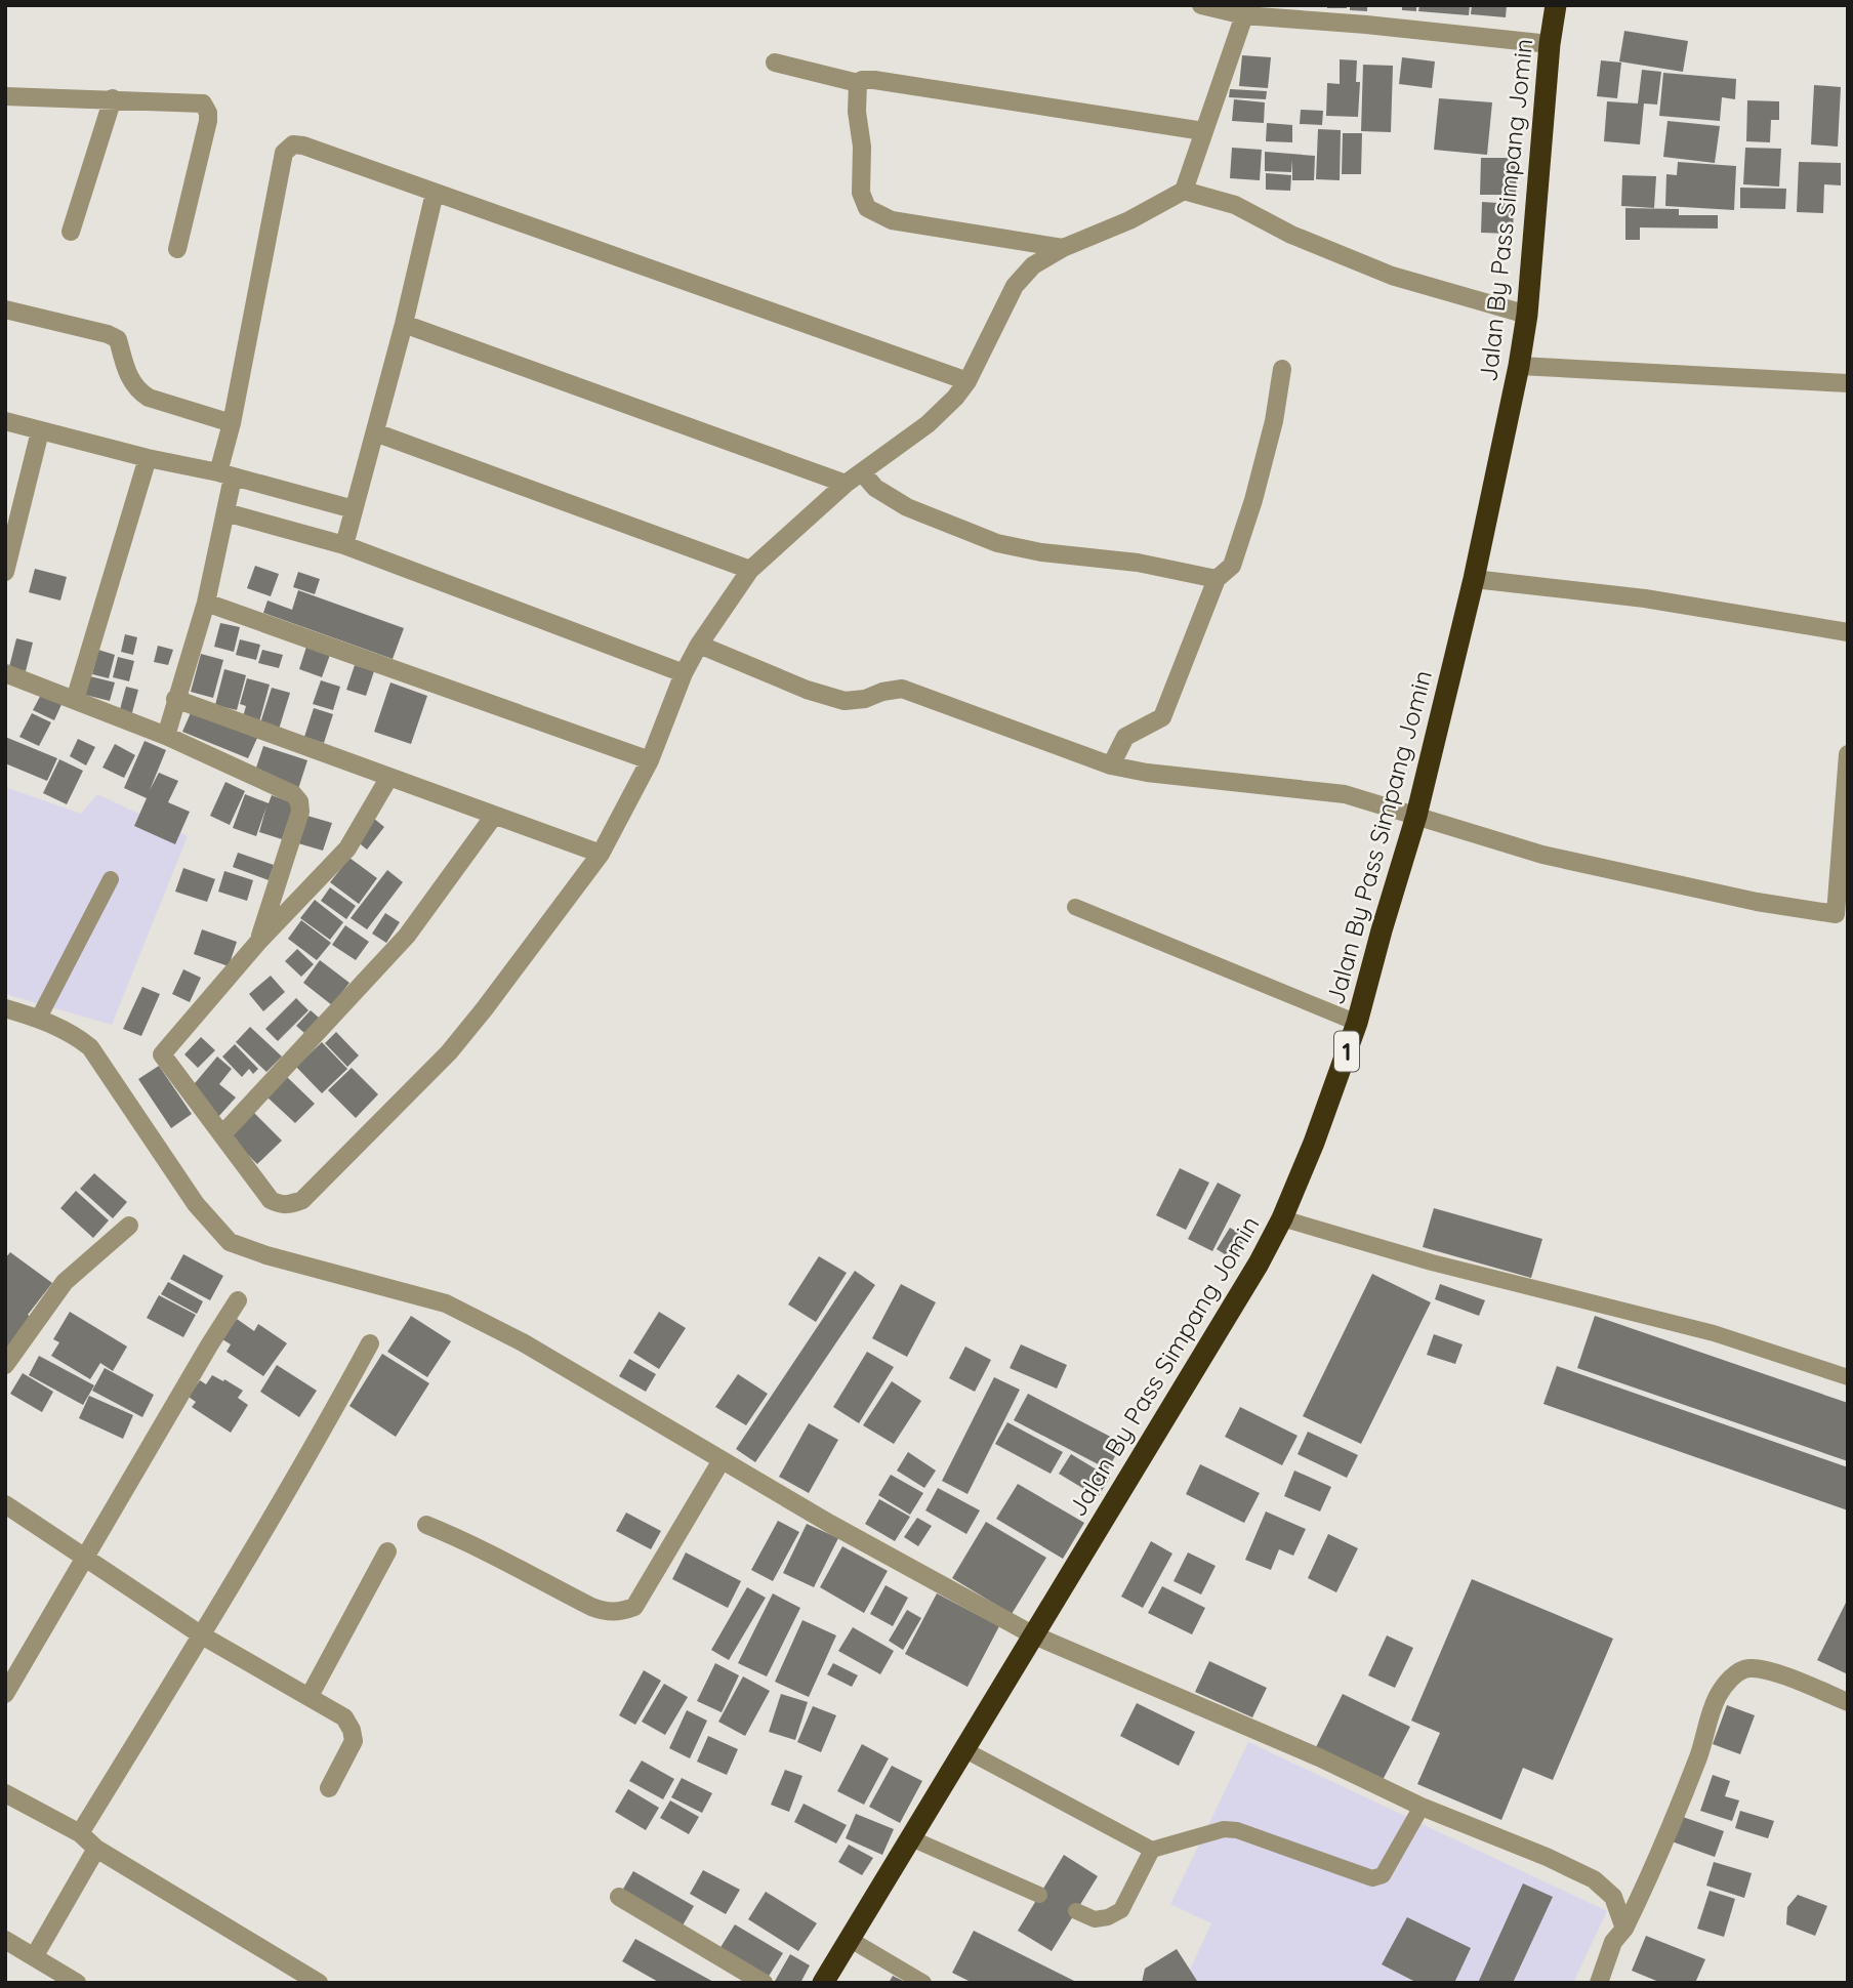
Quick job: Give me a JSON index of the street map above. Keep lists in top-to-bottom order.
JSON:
{
  "streets": {
    "highway": ["Jalan By Pass Simpang Jomin", "1"]
  }
}
